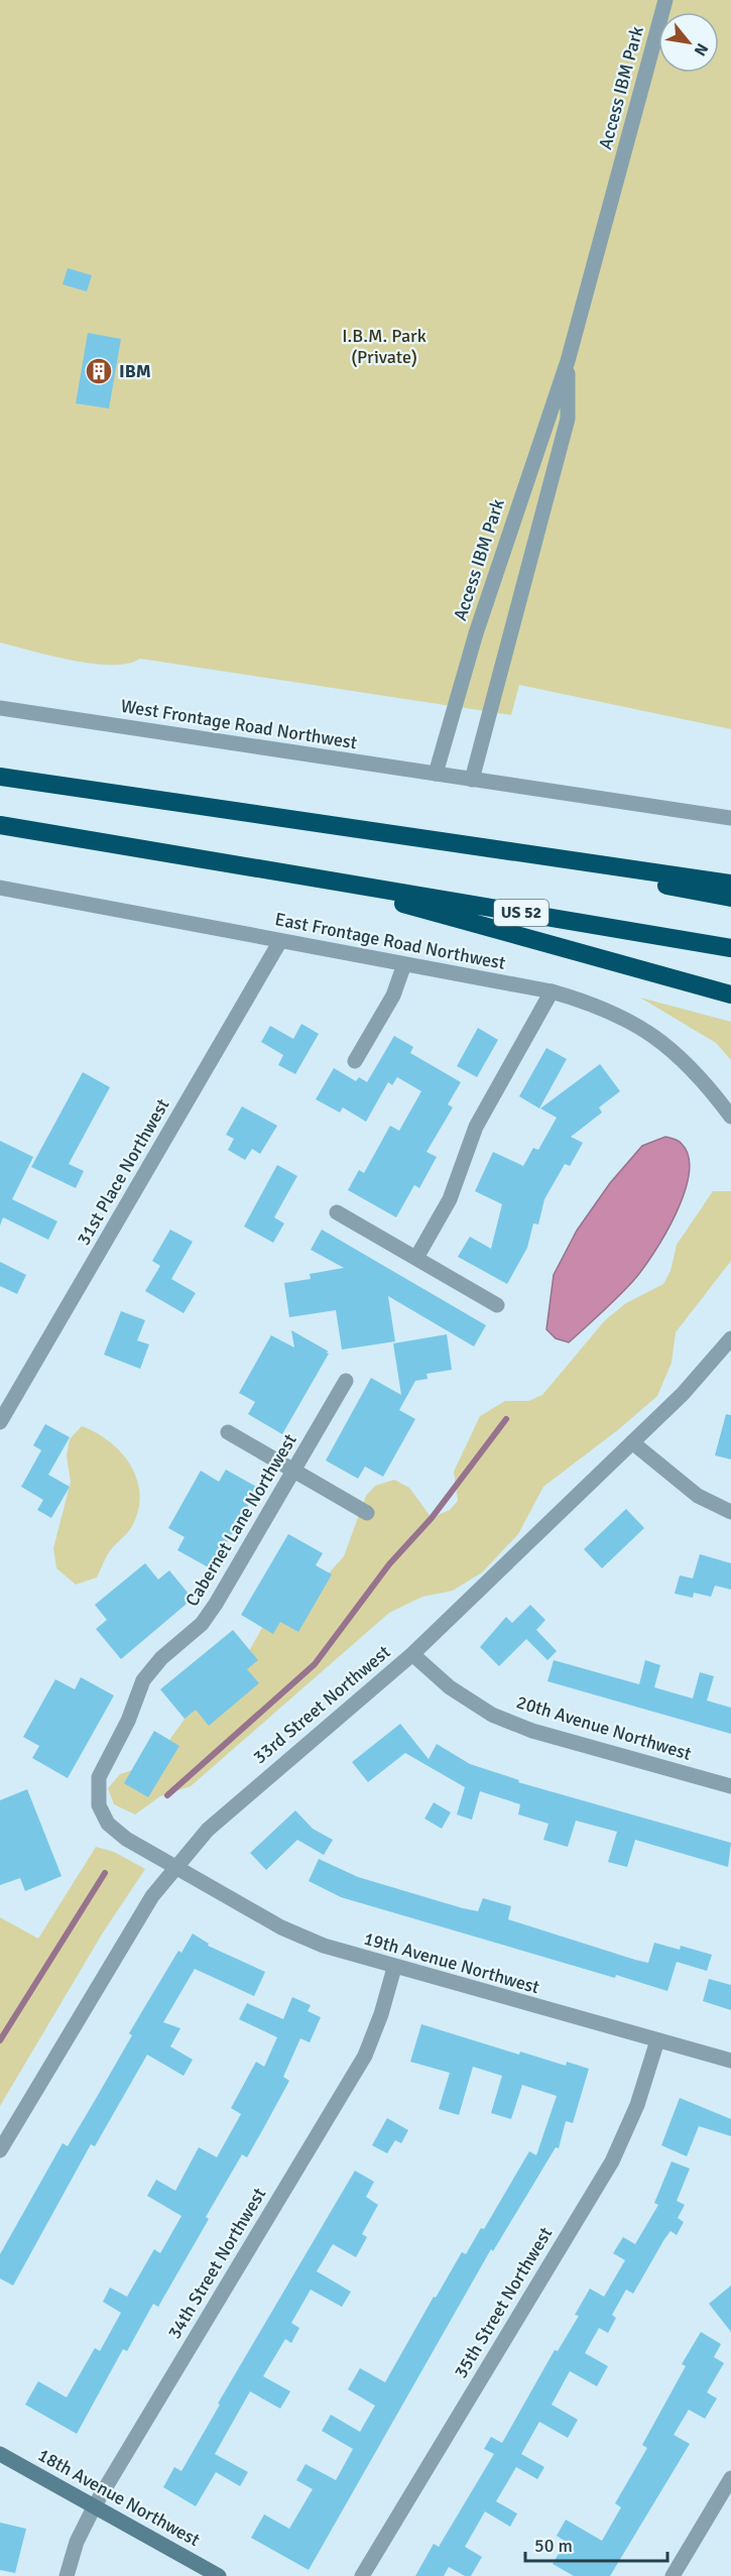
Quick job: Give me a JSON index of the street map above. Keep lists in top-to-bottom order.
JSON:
{
  "streets": {
    "highway": ["US 52"],
    "main road": ["18th Avenue Northwest"],
    "street": [
      "Access IBM Park",
      "West Frontage Road Northwest",
      "East Frontage Road Northwest",
      "31st Place Northwest",
      "Cabernet Lane Northwest",
      "33rd Street Northwest",
      "20th Avenue Northwest",
      "19th Avenue Northwest",
      "34th Street Northwest",
      "35th Street Northwest"
    ]
  },
  "crossings": [
    ["Access IBM Park", "West Frontage Road Northwest"],
    ["East Frontage Road Northwest", "31st Place Northwest"],
    ["Cabernet Lane Northwest", "33rd Street Northwest"],
    ["Cabernet Lane Northwest", "19th Avenue Northwest"],
    ["33rd Street Northwest", "20th Avenue Northwest"],
    ["33rd Street Northwest", "19th Avenue Northwest"],
    ["19th Avenue Northwest", "34th Street Northwest"],
    ["19th Avenue Northwest", "35th Street Northwest"],
    ["34th Street Northwest", "18th Avenue Northwest"]
  ],
  "parks": ["I.B.M. Park (Private)"],
  "places": {
    "building": ["IBM"]
  },
  "scale_bar": "50 m",
  "north": "bottom right"
}
